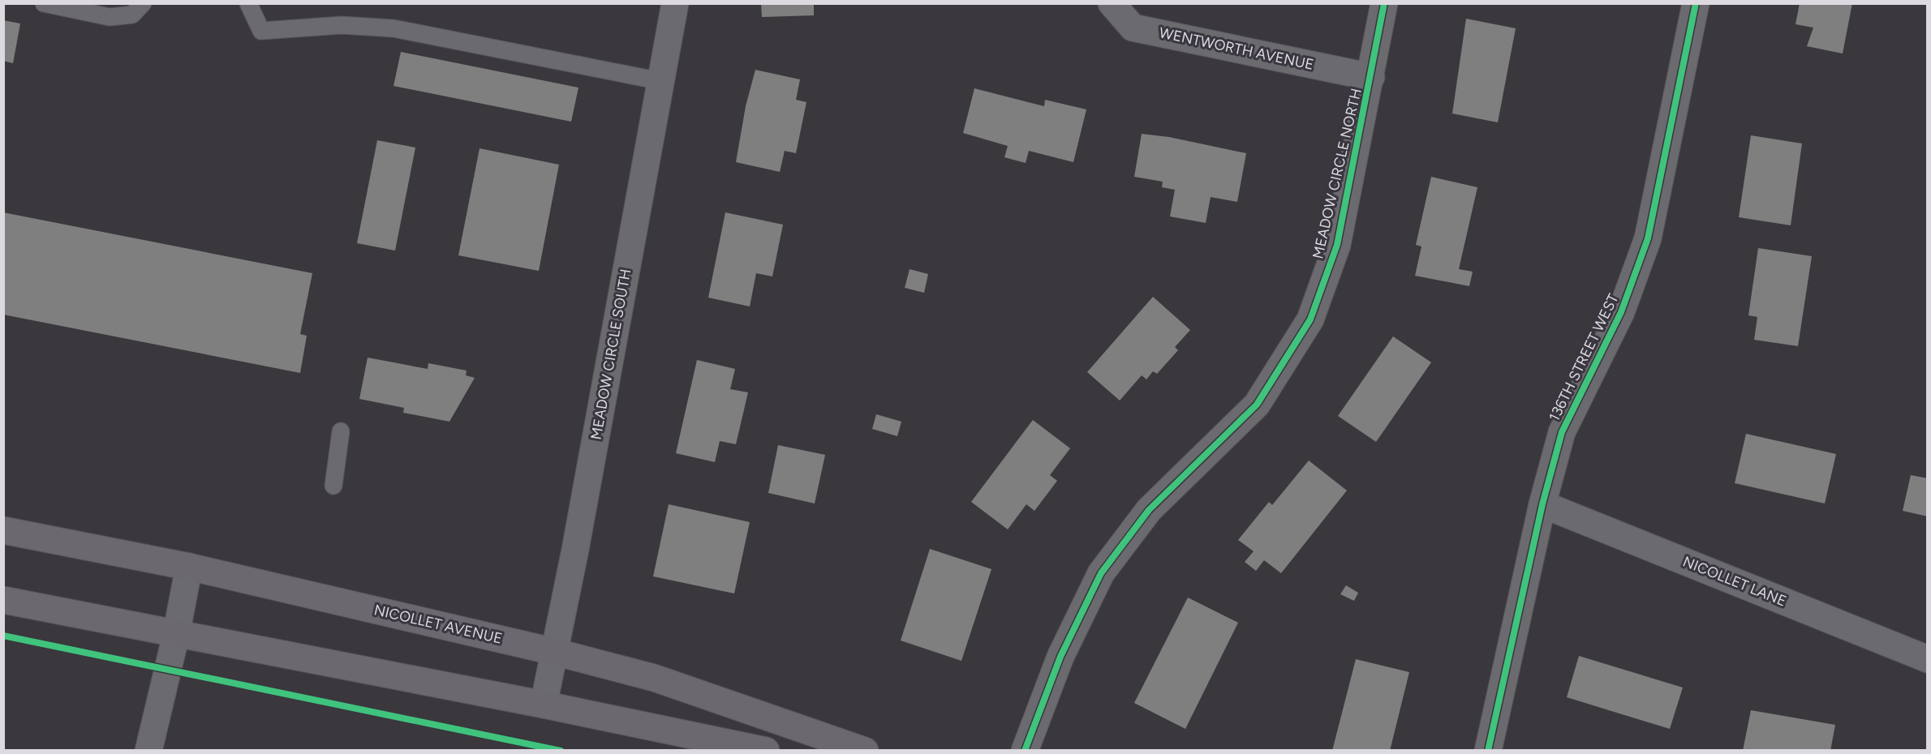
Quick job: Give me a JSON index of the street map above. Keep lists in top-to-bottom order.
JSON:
{
  "streets": {
    "main road": ["NICOLLET AVENUE"],
    "street": [
      "WENTWORTH AVENUE",
      "MEADOW CIRCLE NORTH",
      "MEADOW CIRCLE SOUTH",
      "136TH STREET WEST",
      "NICOLLET LANE"
    ]
  },
  "crossings": [
    ["WENTWORTH AVENUE", "MEADOW CIRCLE NORTH"],
    ["MEADOW CIRCLE SOUTH", "NICOLLET AVENUE"],
    ["136TH STREET WEST", "NICOLLET LANE"]
  ]
}
